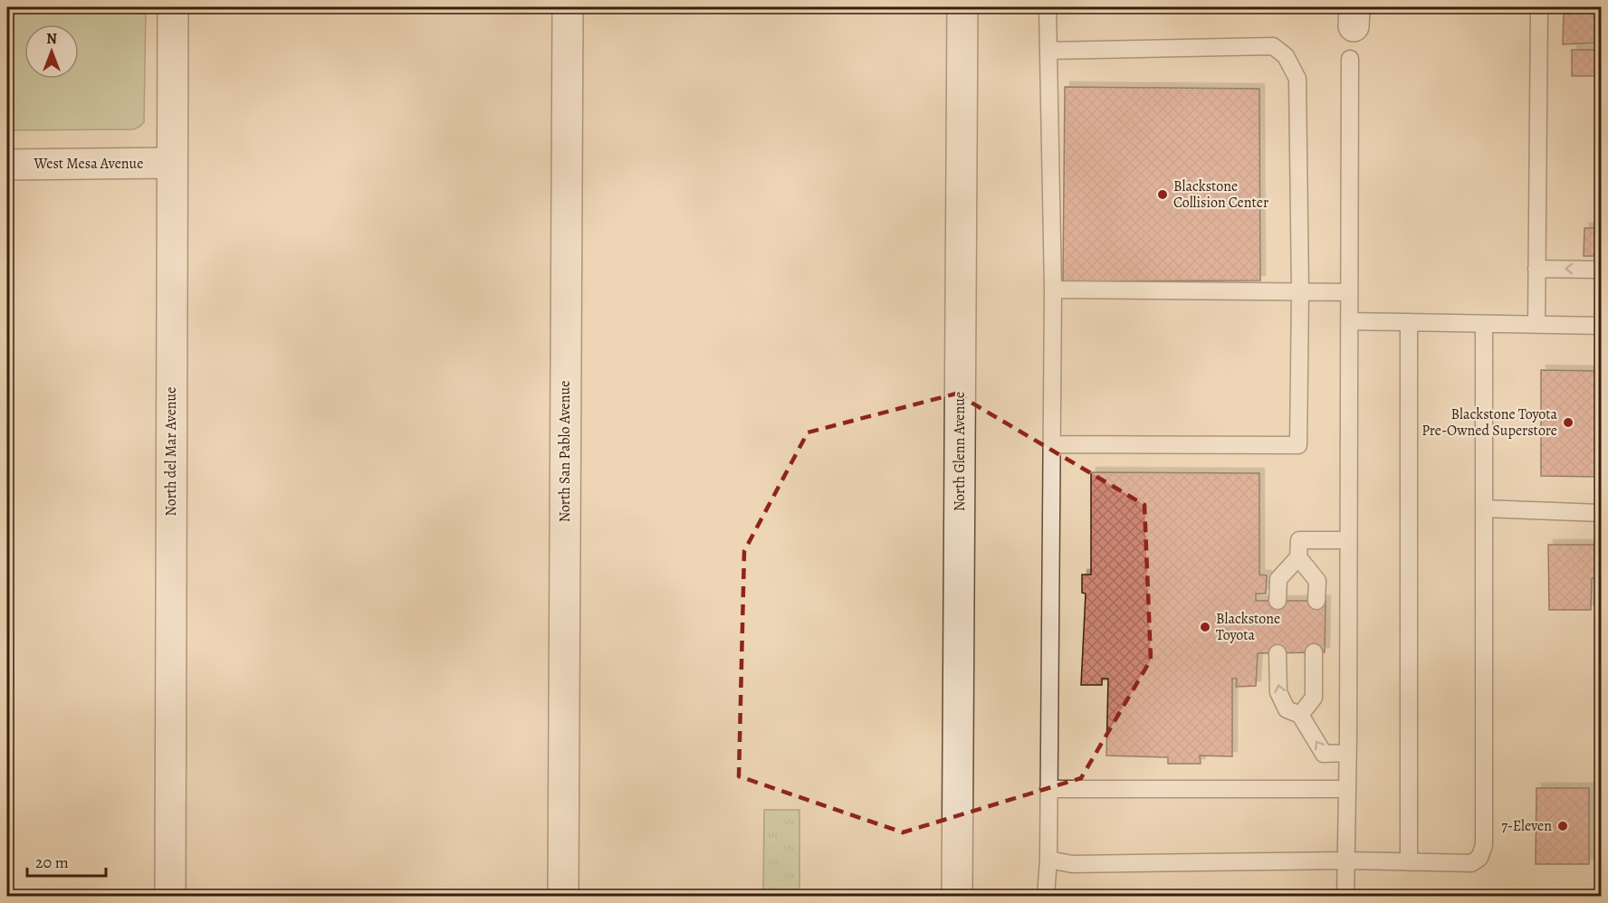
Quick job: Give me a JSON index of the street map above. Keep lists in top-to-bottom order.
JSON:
{
  "streets": {
    "street": [
      "West Mesa Avenue",
      "North del Mar Avenue",
      "North San Pablo Avenue",
      "North Glenn Avenue"
    ]
  },
  "crossings": [
    ["West Mesa Avenue", "North del Mar Avenue"]
  ],
  "places": [
    "Blackstone Collision Center",
    "Blackstone Toyota Pre-Owned Superstore",
    "Blackstone Toyota",
    "7-Eleven"
  ],
  "scale_bar": "20 m",
  "north": "top"
}
